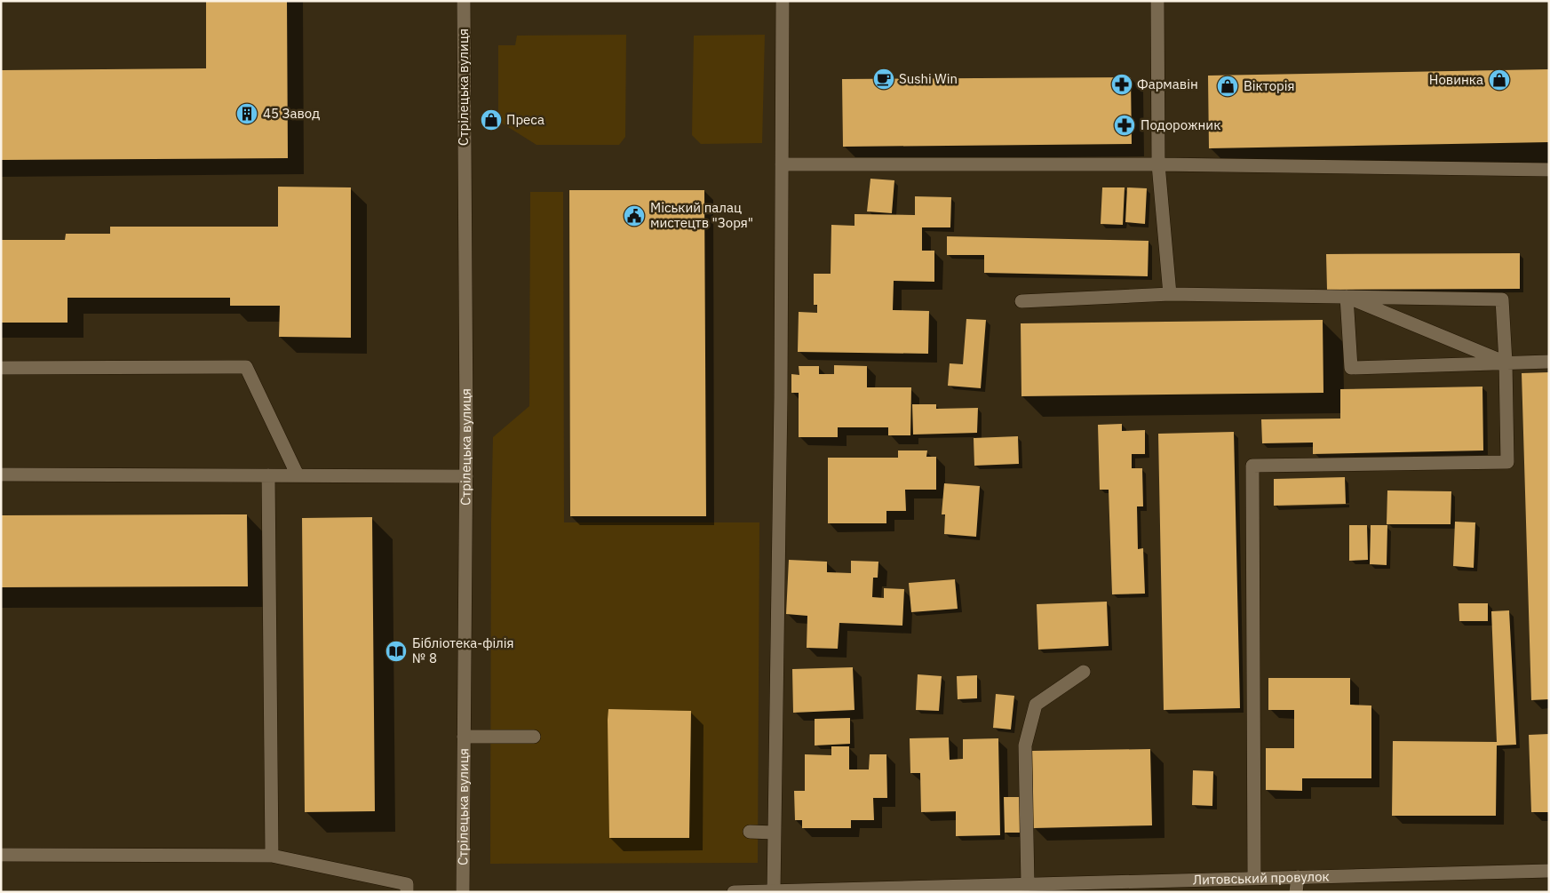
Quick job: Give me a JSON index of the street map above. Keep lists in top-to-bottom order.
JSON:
{
  "streets": {
    "street": ["Стрілецька вулиця", "Литовський провулок"]
  },
  "places": {
    "cafe": ["Sushi Win"],
    "shop": ["Новинка", "Вікторія", "Преса"],
    "pharmacy": ["Фармавін", "Подорожник"],
    "building": ["45 Завод"],
    "public building": ["Міський палац мистецтв \"Зоря\""],
    "library": ["Бібліотека-філія № 8"]
  }
}
